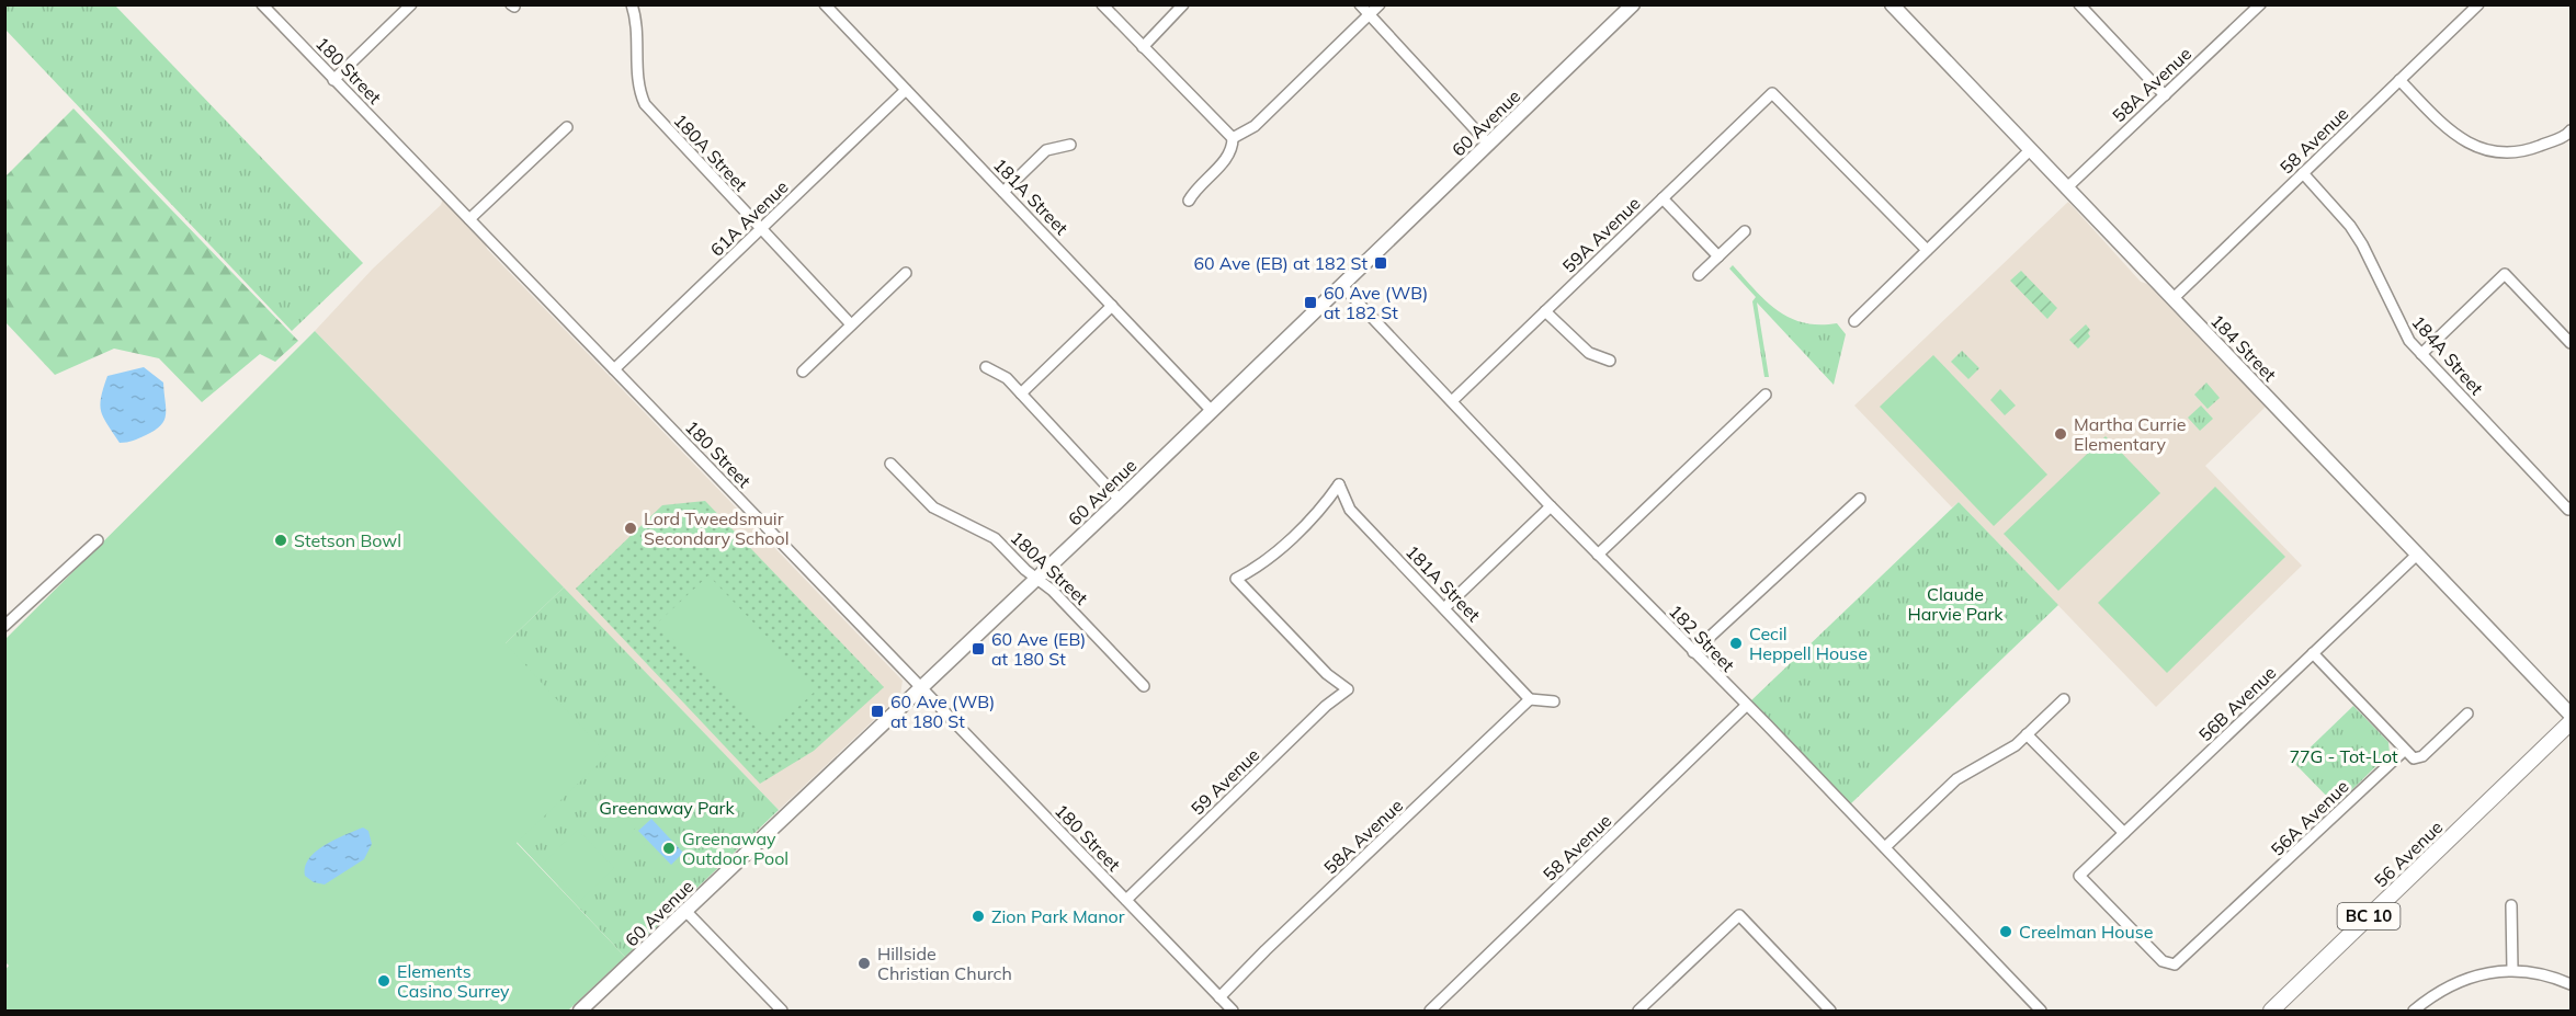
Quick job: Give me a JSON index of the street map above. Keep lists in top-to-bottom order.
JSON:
{
  "streets": {
    "highway": ["56 Avenue", "BC 10"],
    "main road": ["60 Avenue", "184 Street"],
    "street": [
      "180 Street",
      "58A Avenue",
      "58 Avenue",
      "180A Street",
      "181A Street",
      "61A Avenue",
      "59A Avenue",
      "184A Street",
      "182 Street",
      "56B Avenue",
      "59 Avenue",
      "56A Avenue"
    ]
  },
  "crossings": [
    ["180 Street", "58A Avenue"],
    ["180 Street", "60 Avenue"],
    ["180 Street", "61A Avenue"],
    ["180 Street", "59 Avenue"],
    ["58A Avenue", "181A Street"],
    ["58A Avenue", "184 Street"],
    ["60 Avenue", "180A Street"],
    ["60 Avenue", "181A Street"],
    ["60 Avenue", "182 Street"],
    ["58 Avenue", "184 Street"],
    ["58 Avenue", "184A Street"],
    ["58 Avenue", "182 Street"],
    ["180A Street", "61A Avenue"],
    ["181A Street", "61A Avenue"],
    ["181A Street", "59 Avenue"],
    ["59A Avenue", "182 Street"],
    ["184 Street", "56B Avenue"],
    ["56B Avenue", "56A Avenue"]
  ],
  "parks": ["Claude Harvie Park", "77G - Tot-Lot", "Greenaway Park"],
  "places": {
    "transit": [
      "60 Ave (EB) at 182 St",
      "60 Ave (WB) at 182 St",
      "60 Ave (EB) at 180 St",
      "60 Ave (WB) at 180 St"
    ],
    "other": [
      "Martha Currie Elementary",
      "Lord Tweedsmuir Secondary School",
      "Stetson Bowl",
      "Cecil Heppell House",
      "Greenaway Outdoor Pool",
      "Zion Park Manor",
      "Creelman House",
      "Hillside Christian Church",
      "Elements Casino Surrey"
    ]
  }
}
